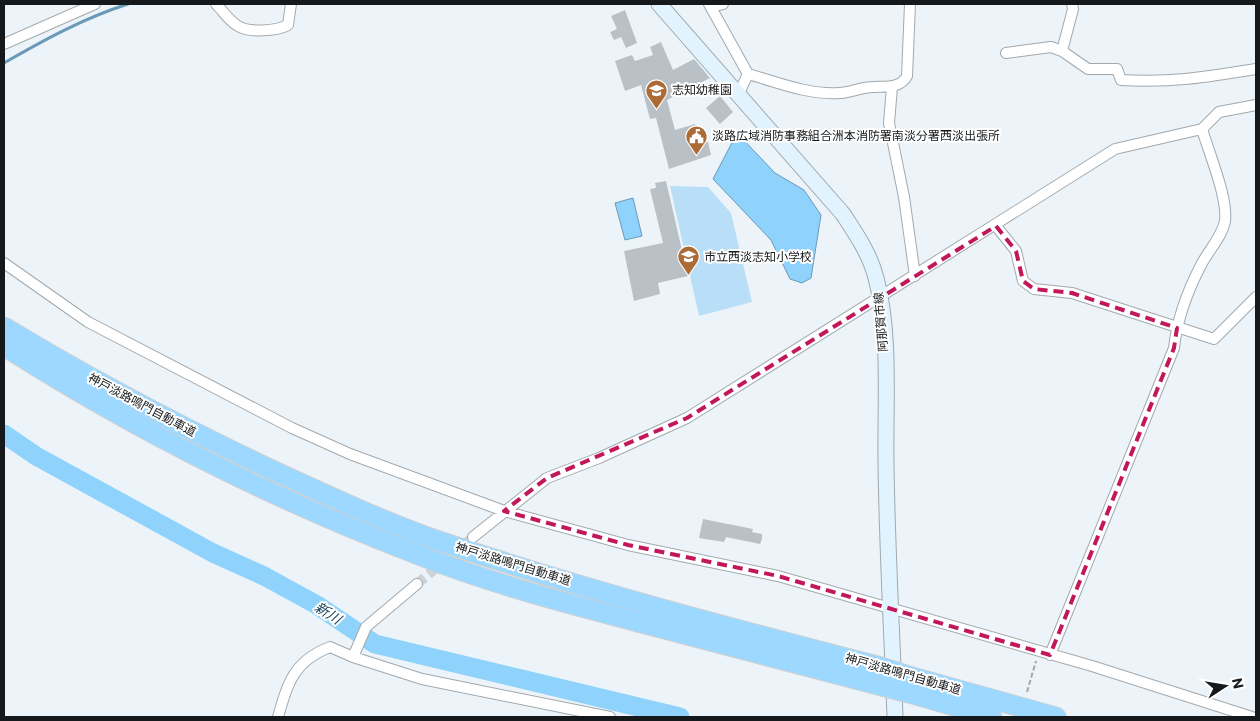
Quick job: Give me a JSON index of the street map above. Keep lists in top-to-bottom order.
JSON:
{
  "streets": {
    "highway": ["神戸淡路鳴門自動車道"],
    "main road": ["阿那賀市線"]
  },
  "water": ["新川"],
  "places": {
    "school or university": ["志知幼稚園", "市立西淡志知小学校"],
    "public building": ["淡路広域消防事務組合洲本消防署南淡分署西淡出張所"]
  },
  "north": "right"
}
